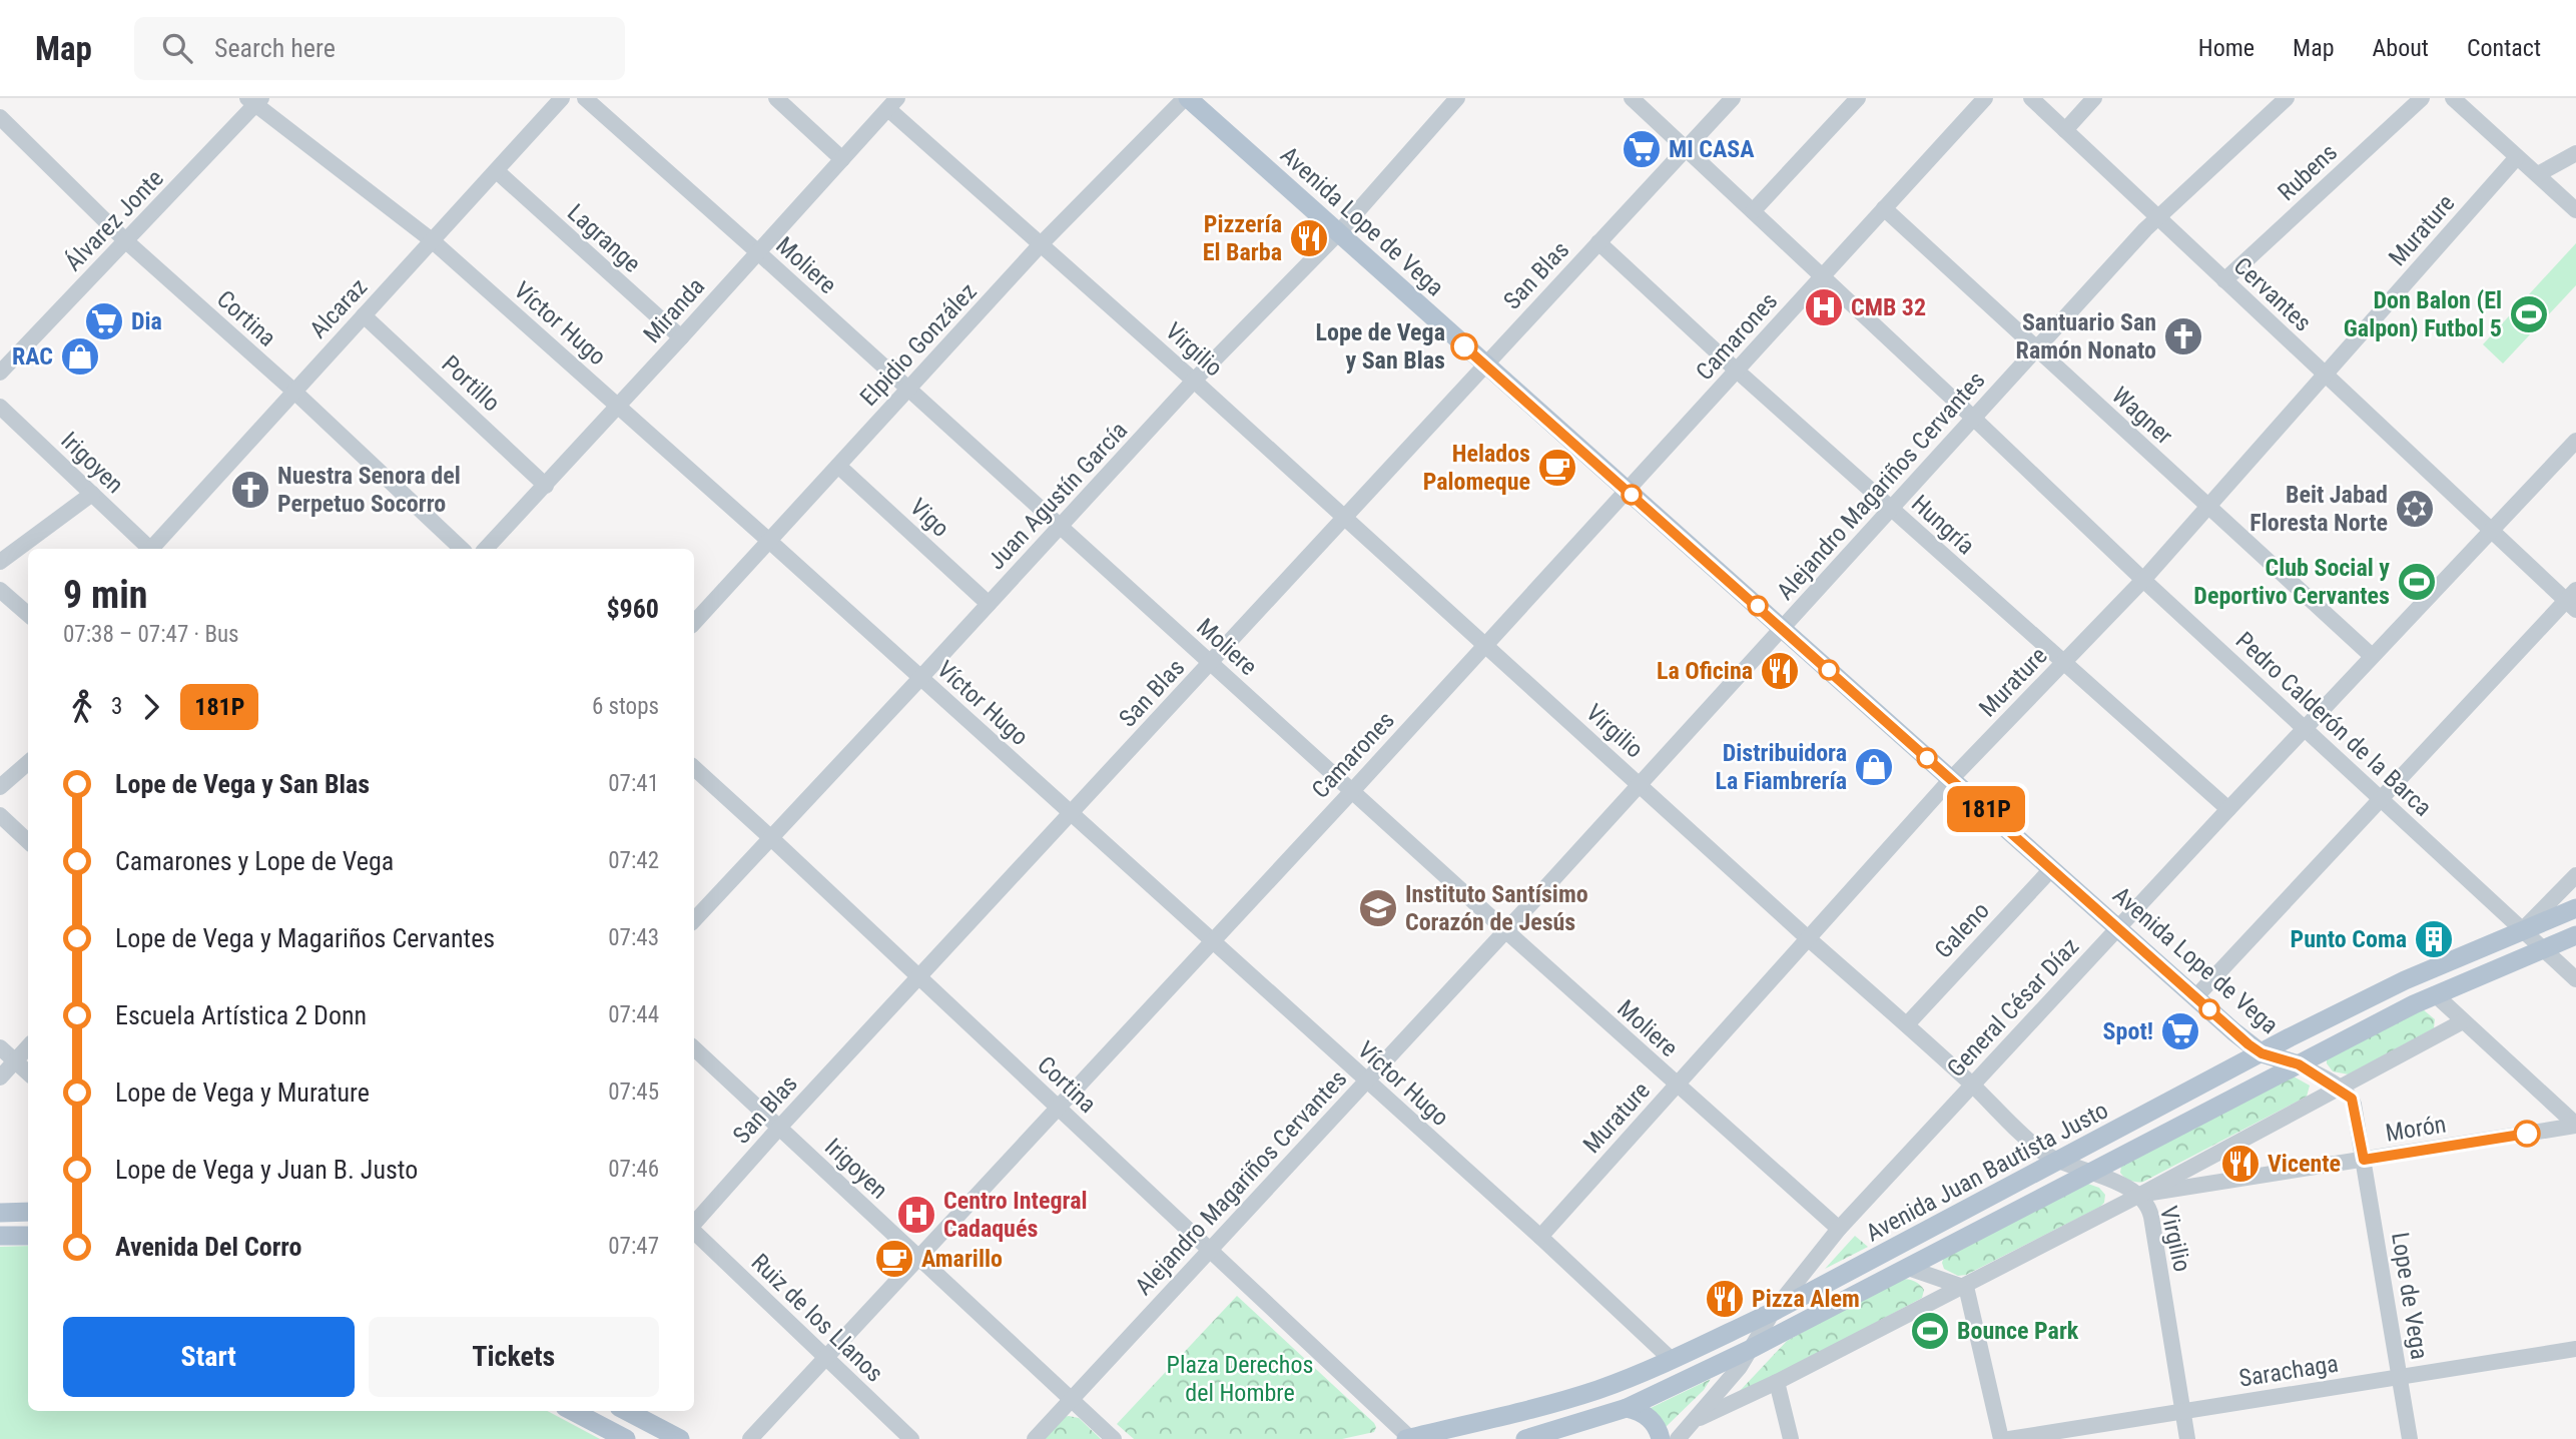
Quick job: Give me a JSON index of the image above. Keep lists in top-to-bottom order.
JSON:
{
  "streets": {
    "main road": ["Avenida Lope de Vega", "Avenida Juan Bautista Justo"],
    "street": [
      "Rubens",
      "Álvarez Jonte",
      "Murature",
      "Lagrange",
      "Moliere",
      "San Blas",
      "Cervantes",
      "Alcaraz",
      "Miranda",
      "Cortina",
      "Víctor Hugo",
      "Camarones",
      "Elpidio González",
      "Virgilio",
      "Portillo",
      "Wagner",
      "Irigoyen",
      "Alejandro Magariños Cervantes",
      "Juan Agustín García",
      "Vigo",
      "Hungría",
      "Pedro Calderón de la Barca",
      "Galeno",
      "General César Díaz",
      "Morón",
      "Lope de Vega",
      "Ruiz de los Llanos",
      "Sarachaga"
    ]
  },
  "crossings": [
    ["Rubens", "Cervantes"],
    ["Álvarez Jonte", "Cortina"],
    ["Álvarez Jonte", "Víctor Hugo"],
    ["Avenida Lope de Vega", "Murature"],
    ["Avenida Lope de Vega", "San Blas"],
    ["Avenida Lope de Vega", "Camarones"],
    ["Avenida Lope de Vega", "Elpidio González"],
    ["Avenida Lope de Vega", "Alejandro Magariños Cervantes"],
    ["Avenida Lope de Vega", "Juan Agustín García"],
    ["Avenida Lope de Vega", "Galeno"],
    ["Avenida Lope de Vega", "General César Díaz"],
    ["Avenida Lope de Vega", "Morón"],
    ["Avenida Lope de Vega", "Avenida Juan Bautista Justo"],
    ["Avenida Lope de Vega", "Lope de Vega"],
    ["Murature", "Moliere"],
    ["Murature", "Cervantes"],
    ["Murature", "Víctor Hugo"],
    ["Murature", "Virgilio"],
    ["Murature", "Wagner"],
    ["Murature", "Hungría"],
    ["Murature", "Pedro Calderón de la Barca"],
    ["Lagrange", "Alcaraz"],
    ["Lagrange", "Miranda"],
    ["Moliere", "San Blas"],
    ["Moliere", "Miranda"],
    ["Moliere", "Camarones"],
    ["Moliere", "Elpidio González"],
    ["Moliere", "Alejandro Magariños Cervantes"],
    ["Moliere", "Juan Agustín García"],
    ["Moliere", "General César Díaz"],
    ["San Blas", "Cortina"],
    ["San Blas", "Víctor Hugo"],
    ["San Blas", "Virgilio"],
    ["San Blas", "Irigoyen"],
    ["San Blas", "Hungría"],
    ["San Blas", "Pedro Calderón de la Barca"],
    ["Cervantes", "Alejandro Magariños Cervantes"],
    ["Cervantes", "General César Díaz"],
    ["Alcaraz", "Cortina"],
    ["Alcaraz", "Víctor Hugo"],
    ["Alcaraz", "Portillo"],
    ["Miranda", "Víctor Hugo"],
    ["Miranda", "Virgilio"],
    ["Miranda", "Portillo"],
    ["Cortina", "Camarones"],
    ["Cortina", "Alejandro Magariños Cervantes"],
    ["Cortina", "Juan Agustín García"],
    ["Cortina", "Avenida Juan Bautista Justo"],
    ["Víctor Hugo", "Camarones"],
    ["Víctor Hugo", "Elpidio González"],
    ["Víctor Hugo", "Alejandro Magariños Cervantes"],
    ["Víctor Hugo", "Juan Agustín García"],
    ["Víctor Hugo", "Avenida Juan Bautista Justo"],
    ["Camarones", "Virgilio"],
    ["Camarones", "Wagner"],
    ["Camarones", "Irigoyen"],
    ["Camarones", "Hungría"],
    ["Camarones", "Pedro Calderón de la Barca"],
    ["Camarones", "Ruiz de los Llanos"],
    ["Elpidio González", "Virgilio"],
    ["Elpidio González", "Vigo"],
    ["Virgilio", "Alejandro Magariños Cervantes"],
    ["Virgilio", "Juan Agustín García"],
    ["Virgilio", "Galeno"],
    ["Virgilio", "General César Díaz"],
    ["Virgilio", "Morón"],
    ["Virgilio", "Avenida Juan Bautista Justo"],
    ["Virgilio", "Sarachaga"],
    ["Wagner", "Alejandro Magariños Cervantes"],
    ["Wagner", "General César Díaz"],
    ["Irigoyen", "Alejandro Magariños Cervantes"],
    ["Alejandro Magariños Cervantes", "Hungría"],
    ["Alejandro Magariños Cervantes", "Pedro Calderón de la Barca"],
    ["Juan Agustín García", "Vigo"],
    ["Hungría", "General César Díaz"],
    ["Pedro Calderón de la Barca", "General César Díaz"],
    ["Pedro Calderón de la Barca", "Avenida Juan Bautista Justo"],
    ["General César Díaz", "Avenida Juan Bautista Justo"],
    ["Morón", "Lope de Vega"],
    ["Lope de Vega", "Sarachaga"]
  ],
  "parks": ["Plaza Derechos del Hombre"],
  "places": {
    "supermarket": ["MI CASA", "Dia", "Spot!"],
    "restaurant": [
      "Pizzería El Barba",
      "La Oficina",
      "Vicente",
      "Pizza Alem"
    ],
    "hospital": ["CMB 32", "Centro Integral Cadaqués"],
    "sports": ["Don Balon (El Galpon) Futbol 5", "Club Social y Deportivo Cervantes", "Bounce Park"],
    "church": ["Santuario San Ramón Nonato", "Nuestra Senora del Perpetuo Socorro"],
    "other": ["Lope de Vega y San Blas"],
    "shop": ["RAC", "Distribuidora La Fiambrería"],
    "cafe": ["Helados Palomeque", "Amarillo"],
    "synagogue": ["Beit Jabad Floresta Norte"],
    "school or university": ["Instituto Santísimo Corazón de Jesús"],
    "building": ["Punto Coma"]
  },
  "lines": ["bus line 181P"],
  "page": {
    "header": "Map",
    "search": "Search here",
    "nav": [
      "Home",
      "Map",
      "About",
      "Contact"
    ],
    "on_map": "181P",
    "heading": ["9 min", "07:38 – 07:47 · Bus", "$960"],
    "legs": ["3", "181P", "6 stops"],
    "list": [
      {
        "name": "Lope de Vega y San Blas",
        "value": "07:41"
      },
      {
        "name": "Camarones y Lope de Vega",
        "value": "07:42"
      },
      {
        "name": "Lope de Vega y Magariños Cervantes",
        "value": "07:43"
      },
      {
        "name": "Escuela Artística 2 Donn",
        "value": "07:44"
      },
      {
        "name": "Lope de Vega y Murature",
        "value": "07:45"
      },
      {
        "name": "Lope de Vega y Juan B. Justo",
        "value": "07:46"
      },
      {
        "name": "Avenida Del Corro",
        "value": "07:47"
      }
    ],
    "buttons": ["Start", "Tickets"]
  }
}
